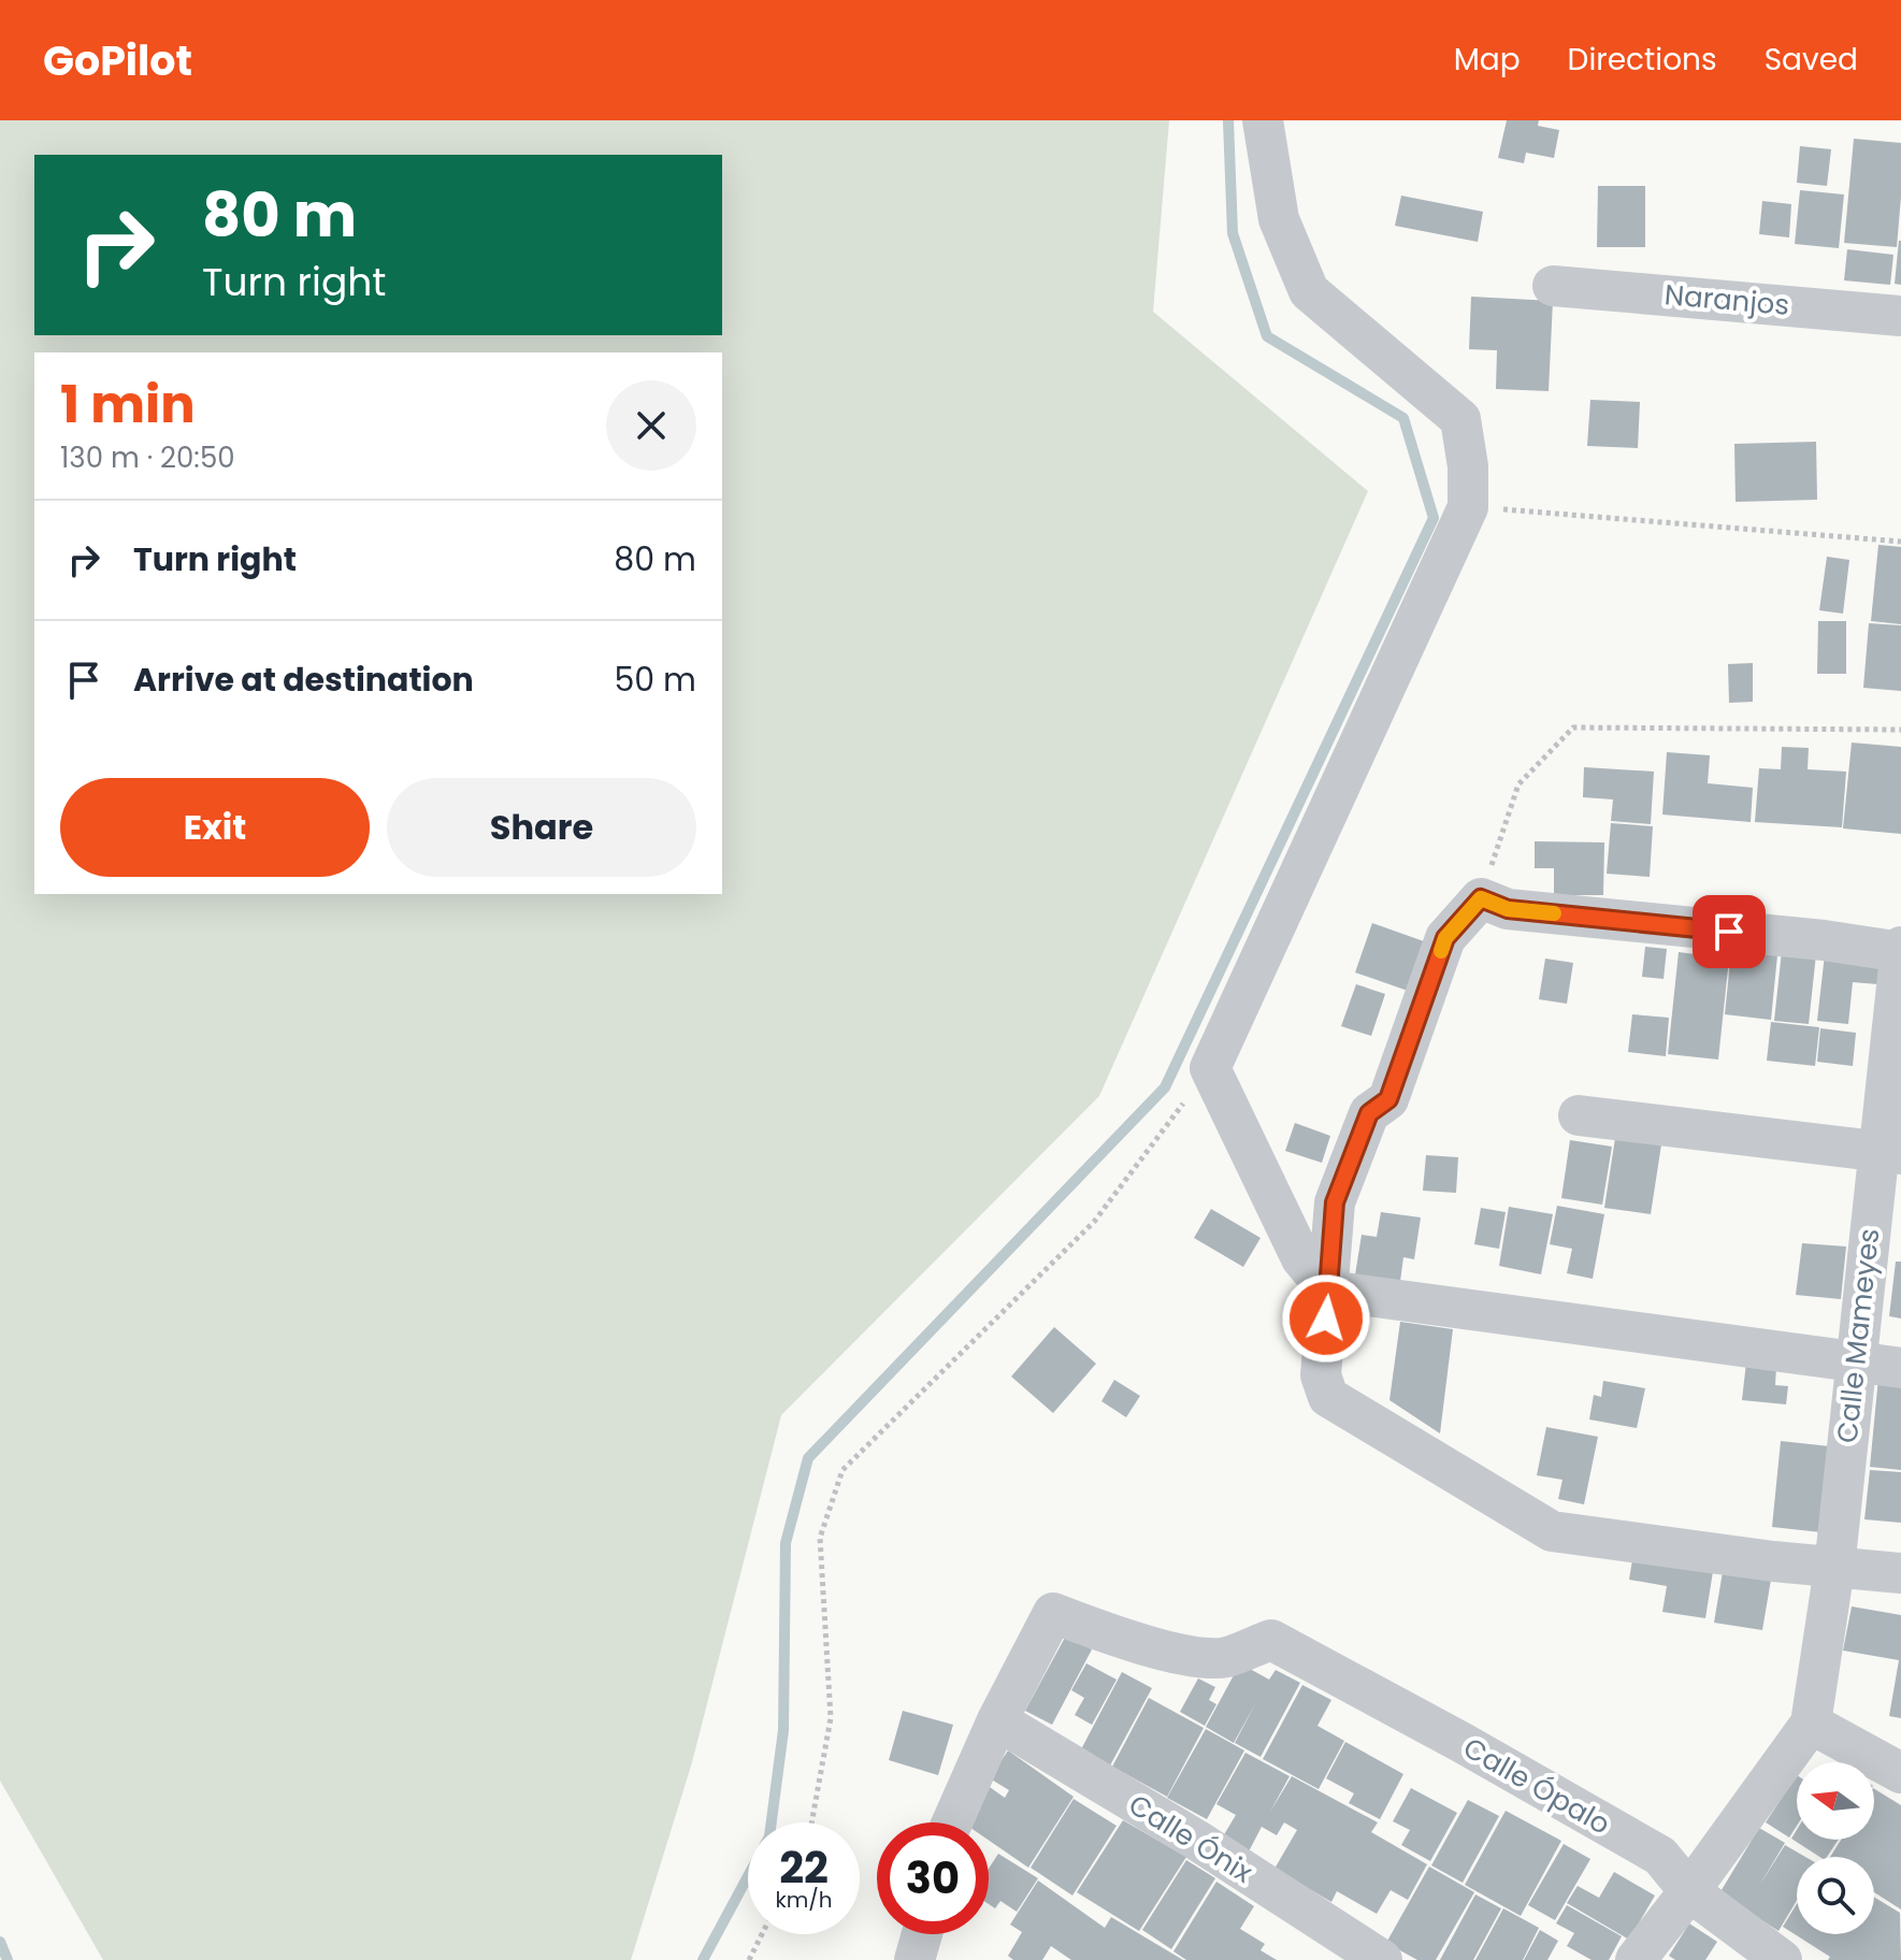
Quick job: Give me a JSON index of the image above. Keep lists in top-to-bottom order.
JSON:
{
  "streets": {
    "street": [
      "Naranjos",
      "Calle Mameyes",
      "Calle Ópalo",
      "Calle Ónix"
    ]
  },
  "crossings": [
    ["Calle Ópalo", "Calle Ónix"]
  ],
  "north": "left",
  "page": {
    "header": "GoPilot",
    "nav": ["Map", "Directions", "Saved"],
    "turn": ["80 m", "Turn right"],
    "heading": ["1 min", "130 m · 20:50"],
    "list": [
      {
        "name": "Turn right",
        "value": "80 m"
      },
      {
        "name": "Arrive at destination",
        "value": "50 m"
      }
    ],
    "buttons": ["Exit", "Share"],
    "speed": "22 km/h",
    "limit": "30"
  }
}
